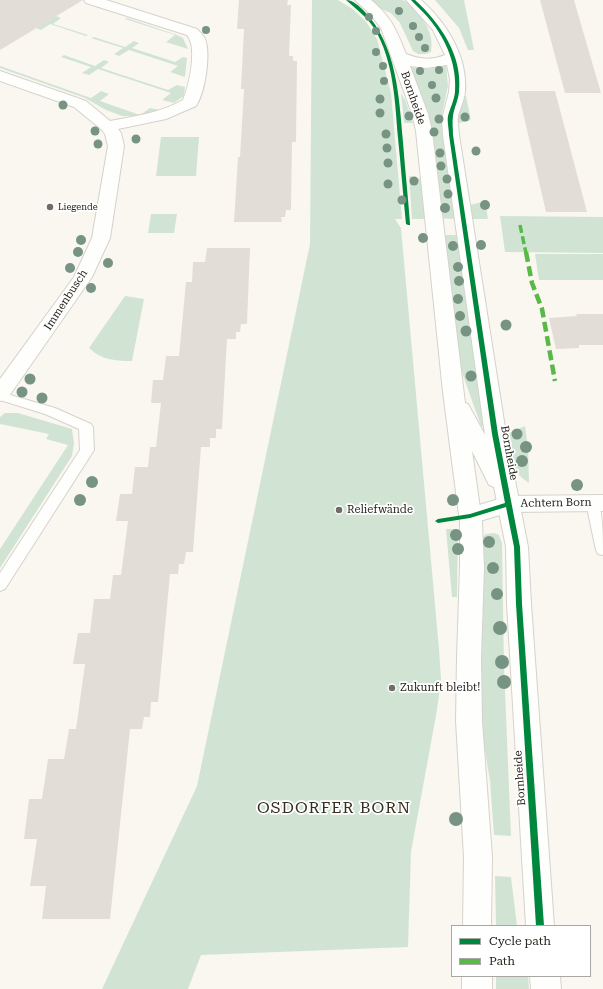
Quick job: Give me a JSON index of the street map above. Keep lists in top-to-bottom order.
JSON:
{
  "streets": {
    "street": ["Bornheide", "Immenbusch", "Achtern Born"]
  },
  "crossings": [
    ["Bornheide", "Achtern Born"]
  ],
  "districts": ["OSDORFER BORN"],
  "places": ["Liegende", "Reliefwände", "Zukunft bleibt!"],
  "legend": ["Cycle path", "Path"]
}
